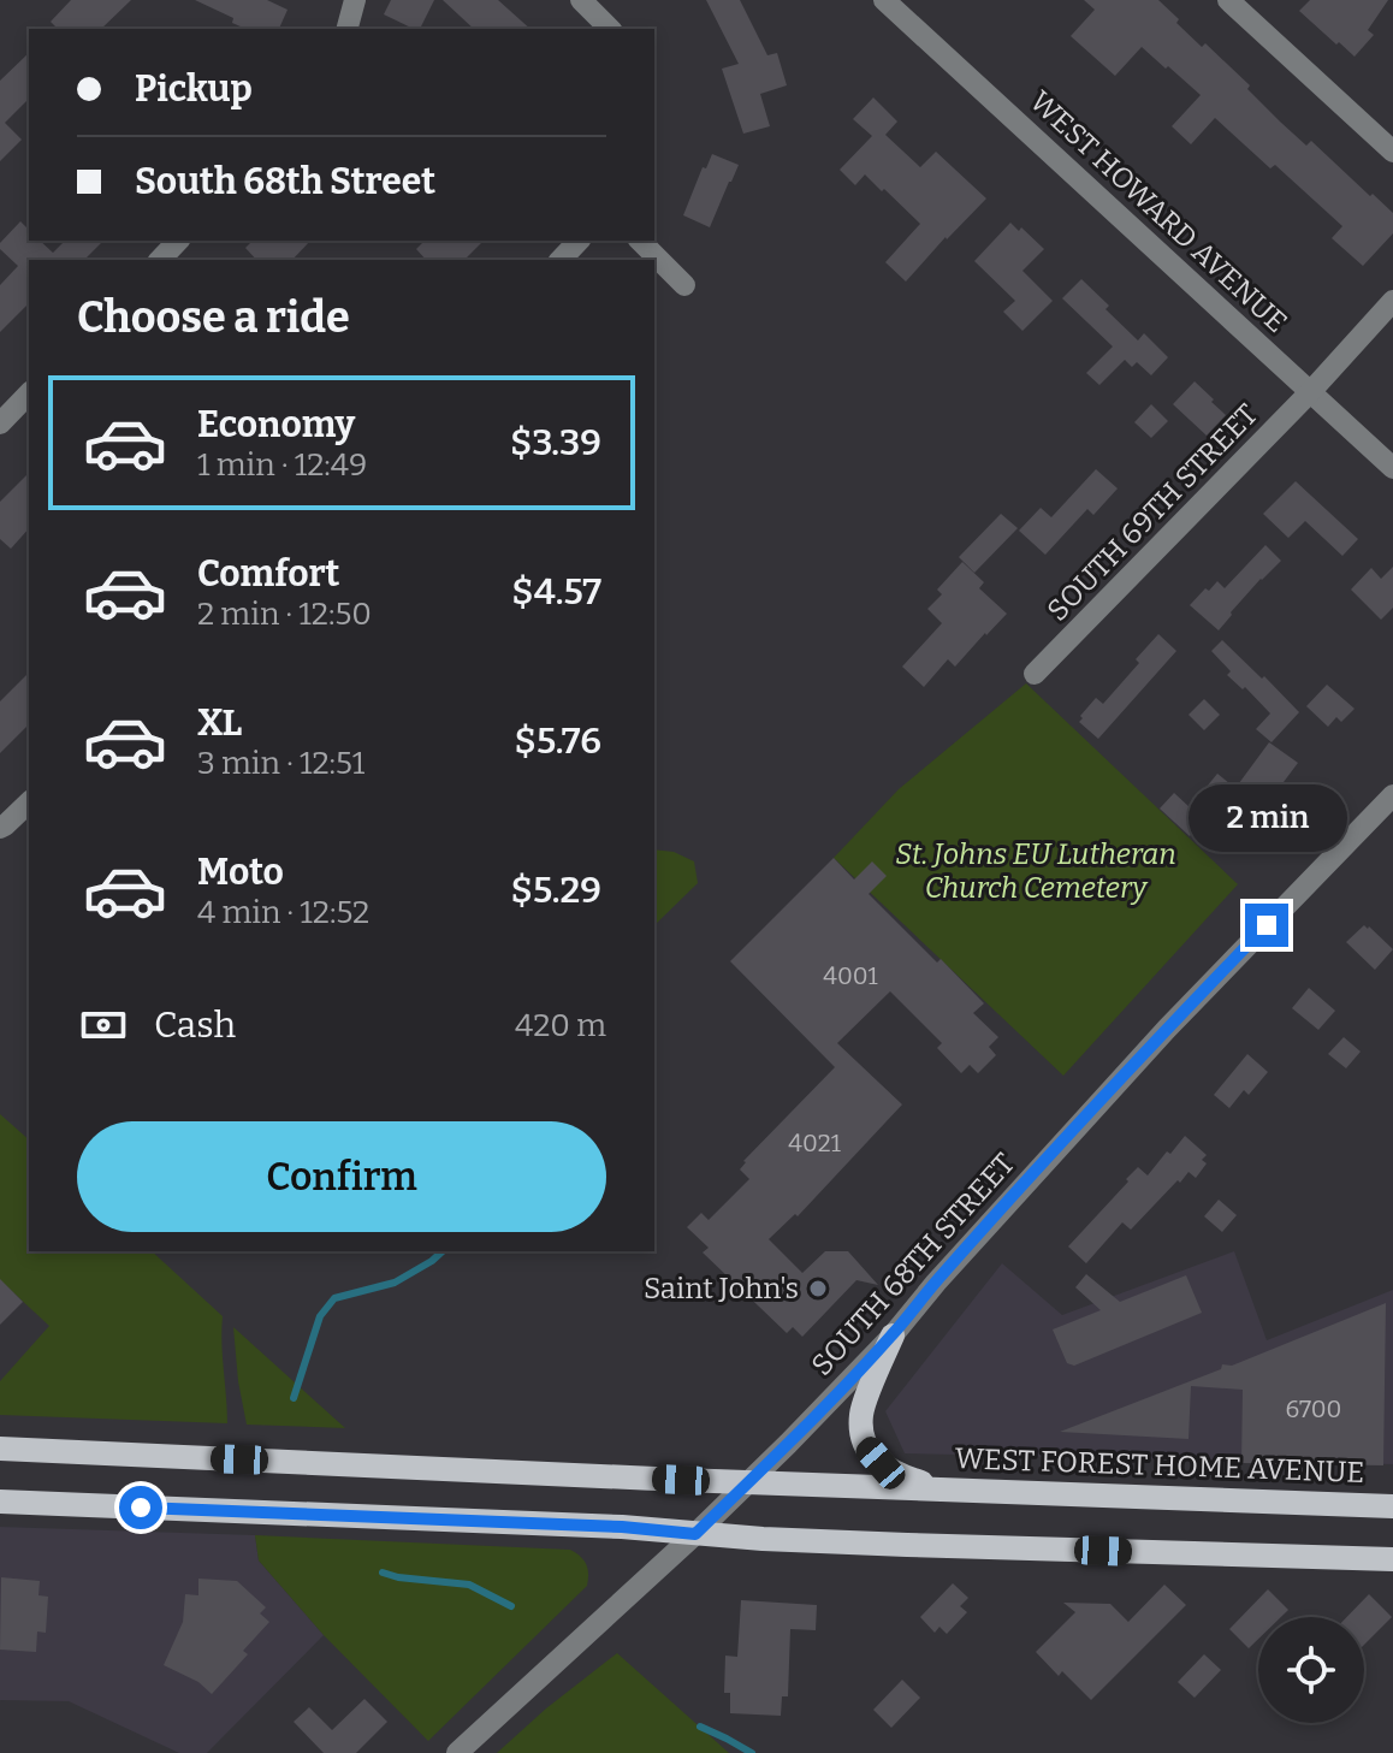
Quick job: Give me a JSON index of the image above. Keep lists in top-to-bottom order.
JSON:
{
  "streets": {
    "main road": ["WEST FOREST HOME AVENUE"],
    "street": ["WEST HOWARD AVENUE", "SOUTH 69TH STREET", "SOUTH 68TH STREET"]
  },
  "crossings": [
    ["WEST HOWARD AVENUE", "SOUTH 69TH STREET"],
    ["SOUTH 68TH STREET", "WEST FOREST HOME AVENUE"]
  ],
  "parks": ["St. Johns EU Lutheran Church Cemetery"],
  "places": ["Saint John's"],
  "house_numbers": ["4001", "4021", "6700"],
  "page": {
    "banner": ["Pickup", "South 68th Street"],
    "heading": "Choose a ride",
    "list": [
      {
        "name": "Economy",
        "note": "1 min · 12:49",
        "value": "$3.39"
      },
      {
        "name": "Comfort",
        "note": "2 min · 12:50",
        "value": "$4.57"
      },
      {
        "name": "XL",
        "note": "3 min · 12:51",
        "value": "$5.76"
      },
      {
        "name": "Moto",
        "note": "4 min · 12:52",
        "value": "$5.29"
      }
    ],
    "bubble": "2 min",
    "pay": ["Cash", "420 m"],
    "buttons": "Confirm"
  }
}
